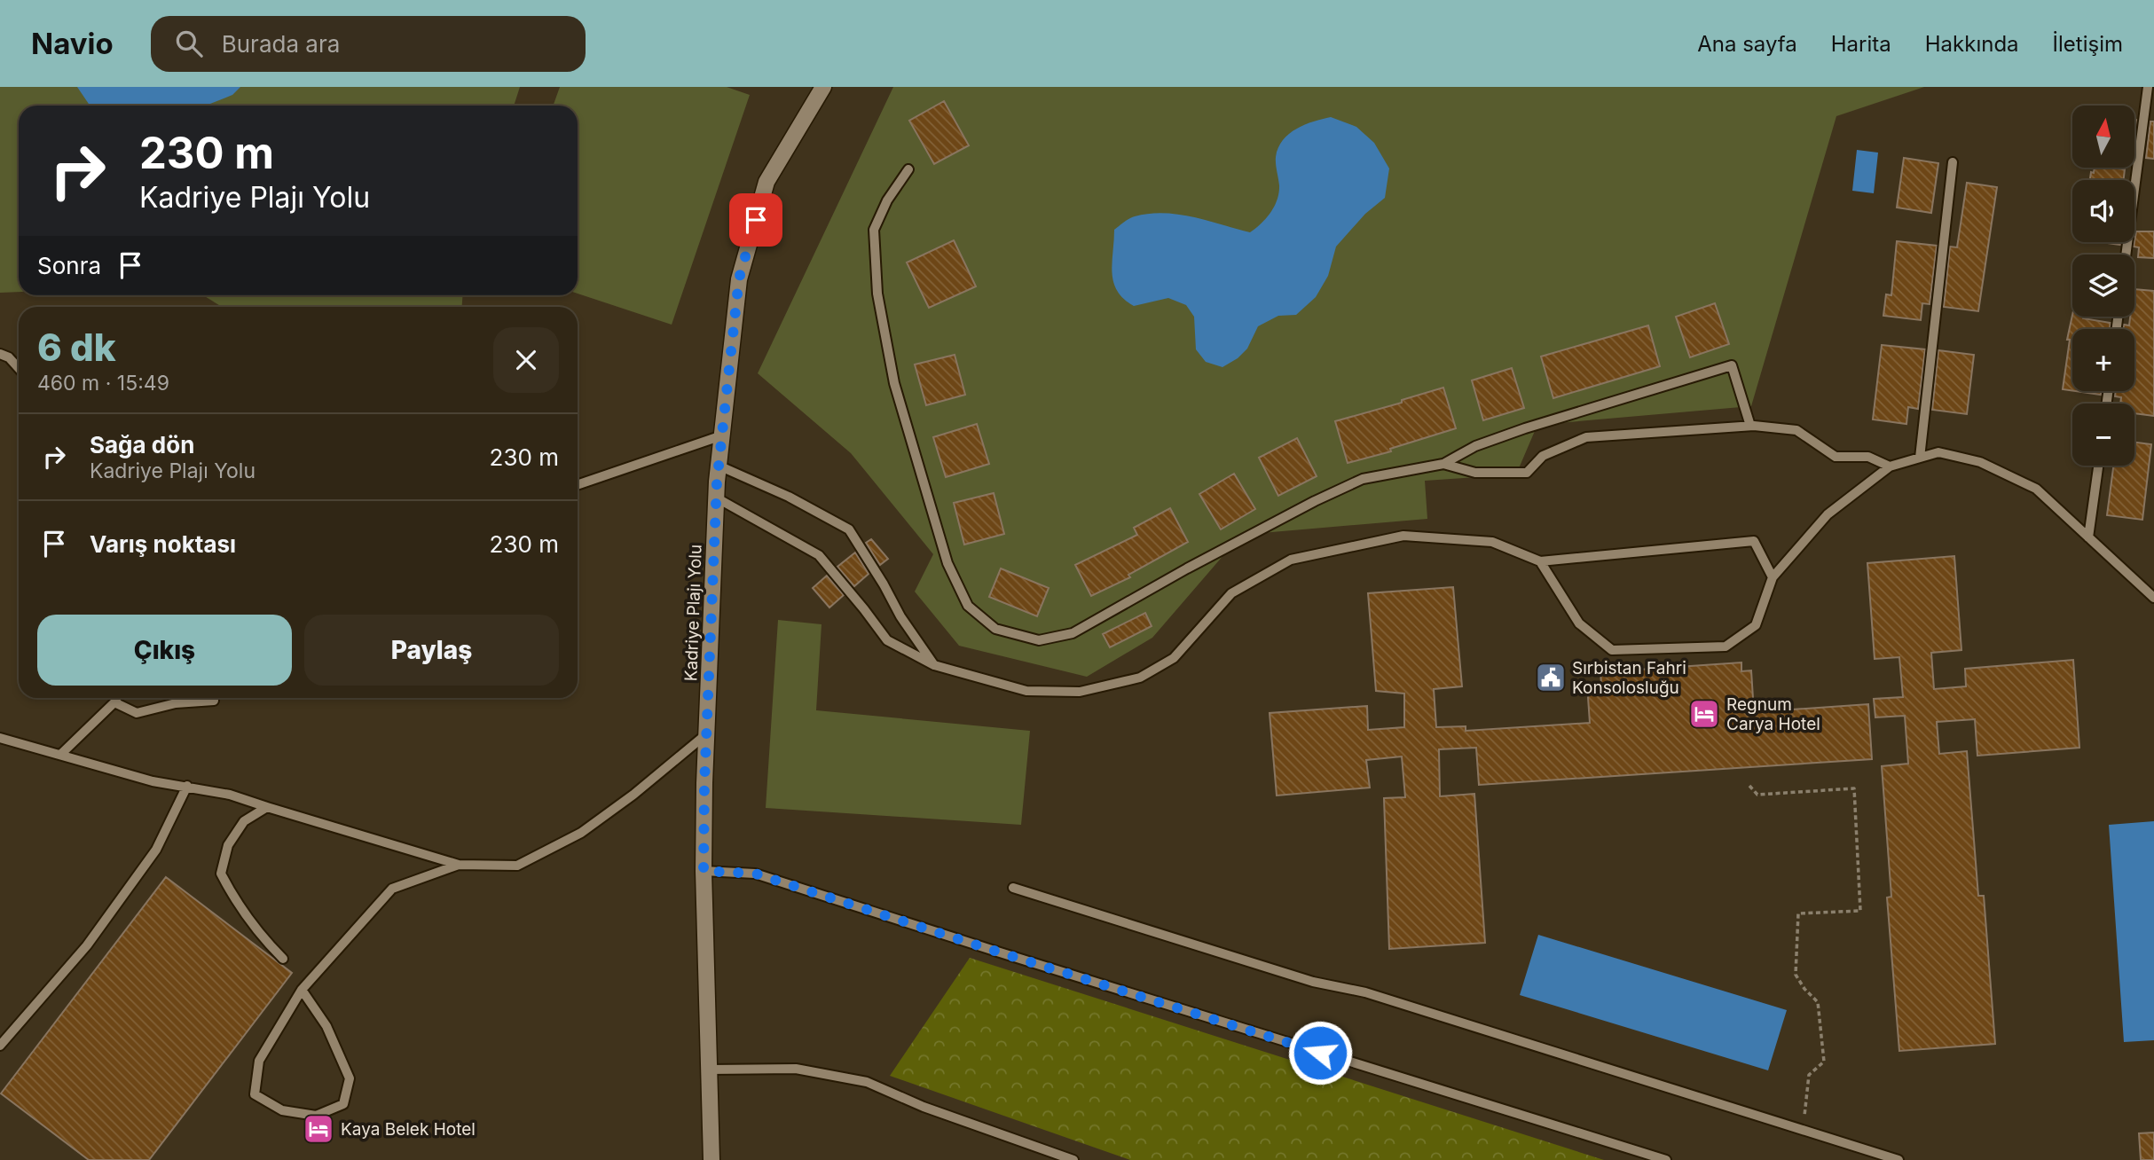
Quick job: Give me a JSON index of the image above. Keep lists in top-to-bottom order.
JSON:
{
  "streets": {
    "street": ["Kadriye Plajı Yolu"]
  },
  "places": {
    "public building": ["Sırbistan Fahri Konsolosluğu"],
    "hotel": ["Regnum Carya Hotel", "Kaya Belek Hotel"]
  },
  "north": "top",
  "page": {
    "header": "Navio",
    "search": "Burada ara",
    "nav": [
      "Ana sayfa",
      "Harita",
      "Hakkında",
      "İletişim"
    ],
    "map_buttons": ["+", "−"],
    "turn": ["230 m", "Kadriye Plajı Yolu"],
    "then": "Sonra",
    "heading": ["6 dk", "460 m · 15:49"],
    "list": [
      {
        "name": "Sağa dön",
        "note": "Kadriye Plajı Yolu",
        "value": "230 m"
      },
      {
        "name": "Varış noktası",
        "value": "230 m"
      }
    ],
    "buttons": ["Çıkış", "Paylaş"]
  }
}
